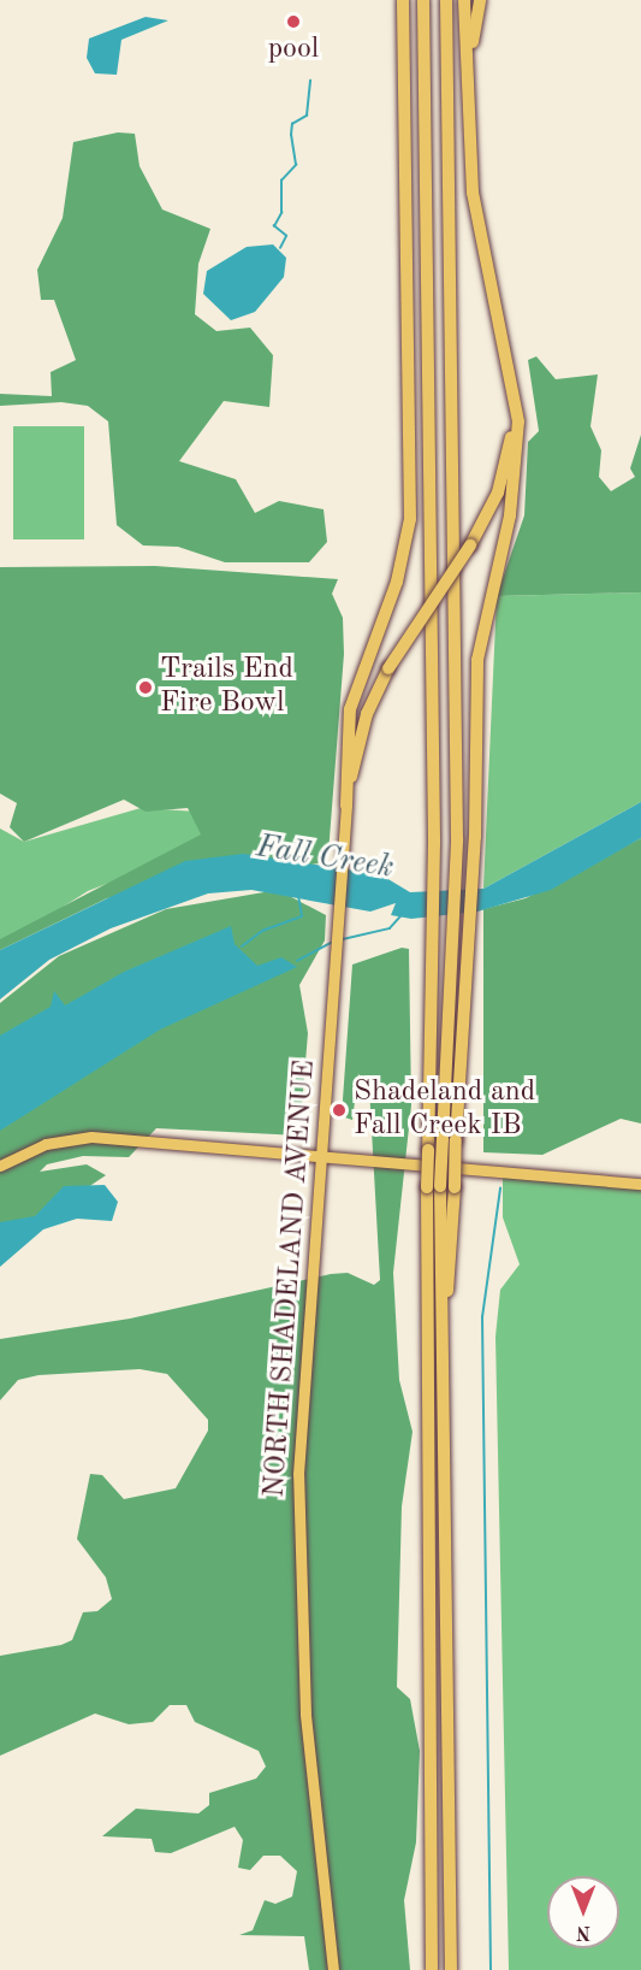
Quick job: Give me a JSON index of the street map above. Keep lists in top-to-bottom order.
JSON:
{
  "streets": {
    "main road": ["NORTH SHADELAND AVENUE"]
  },
  "water": ["Fall Creek"],
  "places": ["pool", "Trails End Fire Bowl", "Shadeland and Fall Creek IB"],
  "north": "bottom"
}
